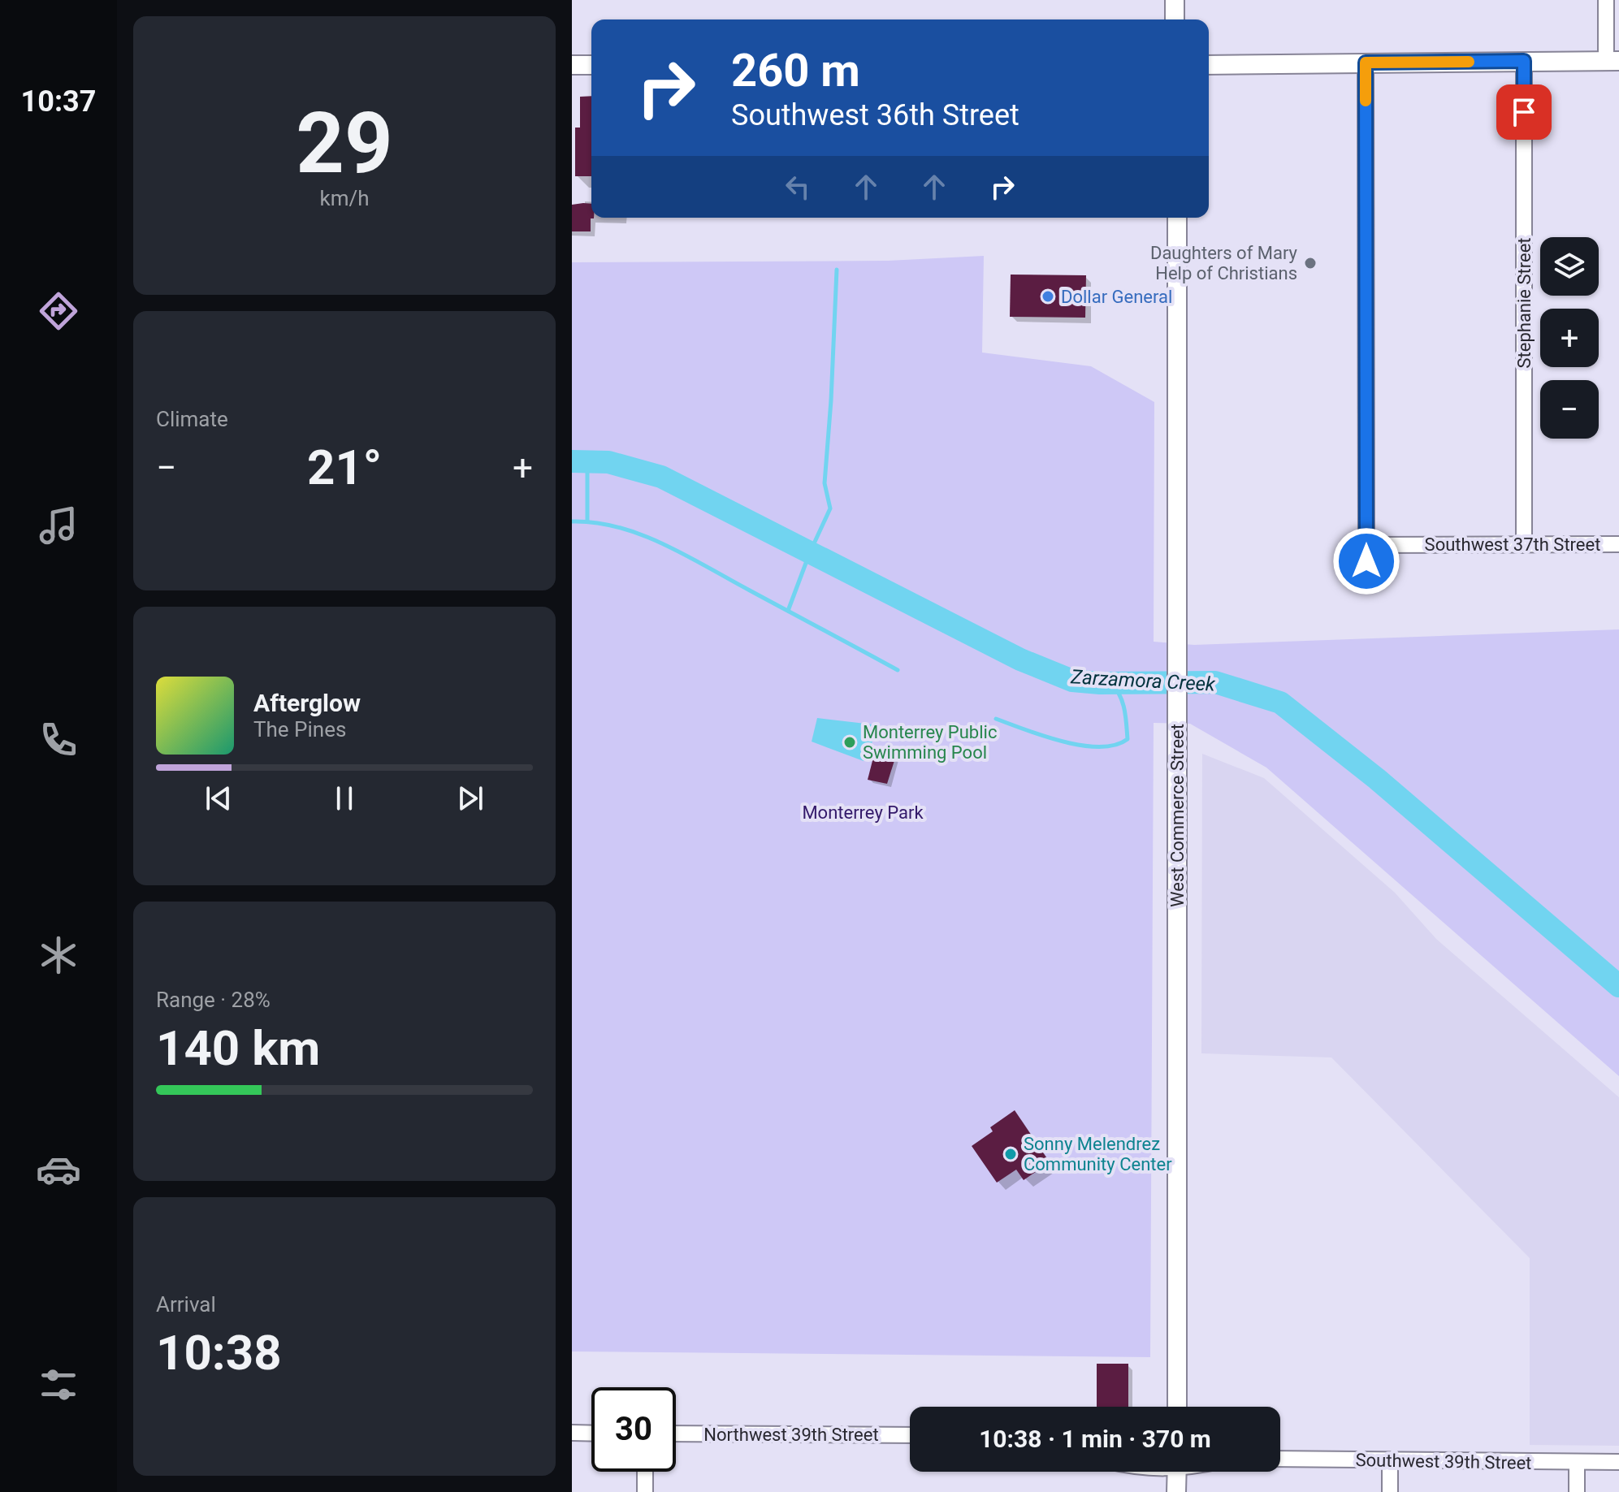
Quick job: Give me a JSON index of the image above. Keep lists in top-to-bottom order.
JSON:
{
  "streets": {
    "main road": ["West Commerce Street"],
    "street": [
      "Stephanie Street",
      "Southwest 37th Street",
      "Northwest 39th Street",
      "Southwest 39th Street"
    ]
  },
  "crossings": [
    ["Stephanie Street", "Southwest 37th Street"]
  ],
  "water": ["Zarzamora Creek"],
  "parks": ["Monterrey Park"],
  "places": [
    "Daughters of Mary Help of Christians",
    "Dollar General",
    "Monterrey Public Swimming Pool",
    "Sonny Melendrez Community Center"
  ],
  "page": {
    "tabs": "10:37",
    "tile": [
      ["29", "km/h"],
      "Climate",
      ["Range · 28%", "140 km"],
      ["Arrival", "10:38"]
    ],
    "turn": ["260 m", "Southwest 36th Street"],
    "map_buttons": ["+", "−"],
    "heat": ["−", "21°", "+"],
    "song": ["Afterglow", "The Pines"],
    "limit": "30",
    "trip": "10:38 · 1 min · 370 m"
  }
}
